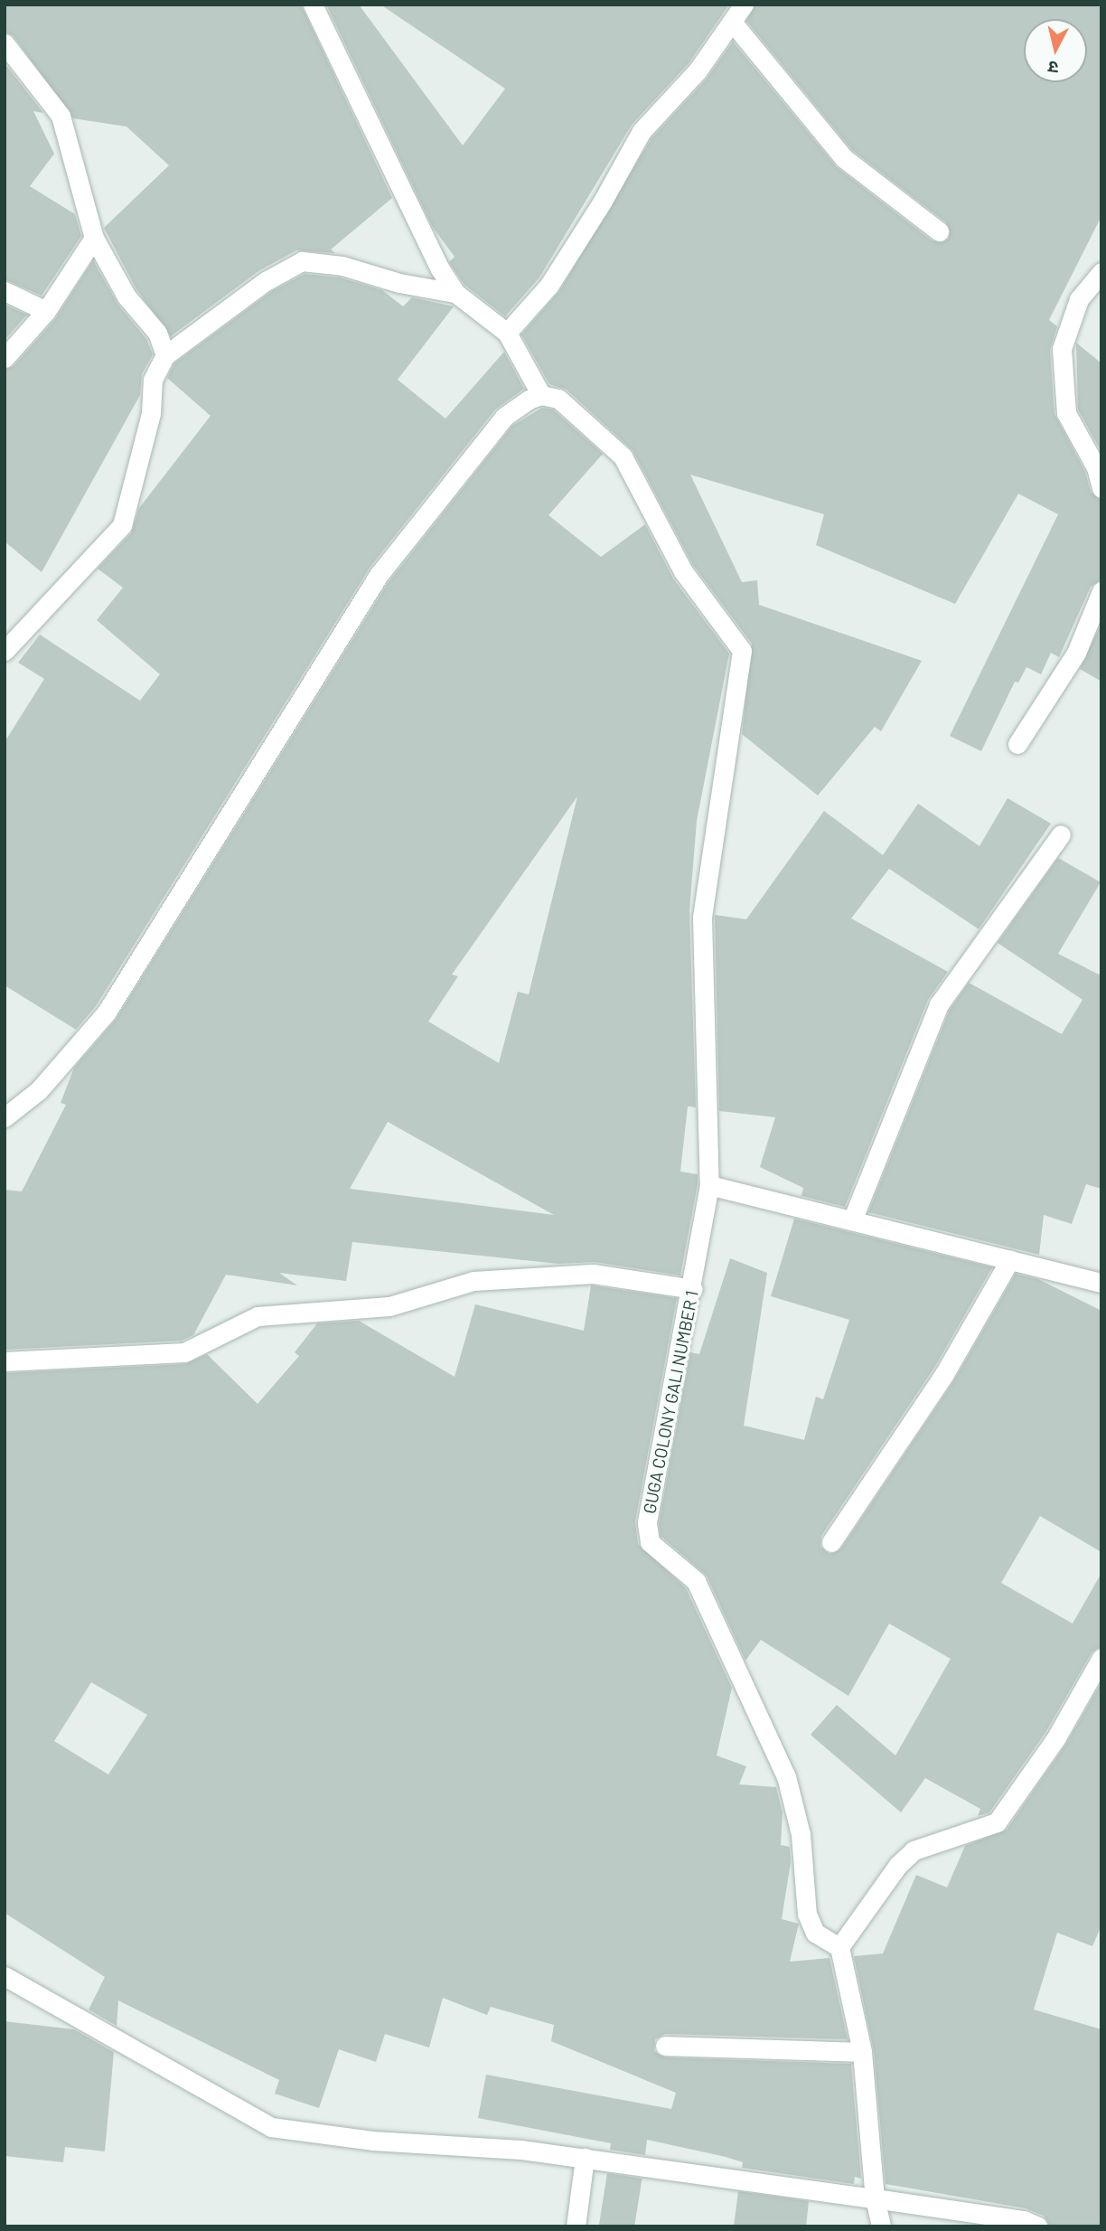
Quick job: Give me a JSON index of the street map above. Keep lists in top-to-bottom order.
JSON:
{
  "streets": {
    "street": ["GUGA COLONY GALI NUMBER 1"]
  },
  "north": "bottom"
}
